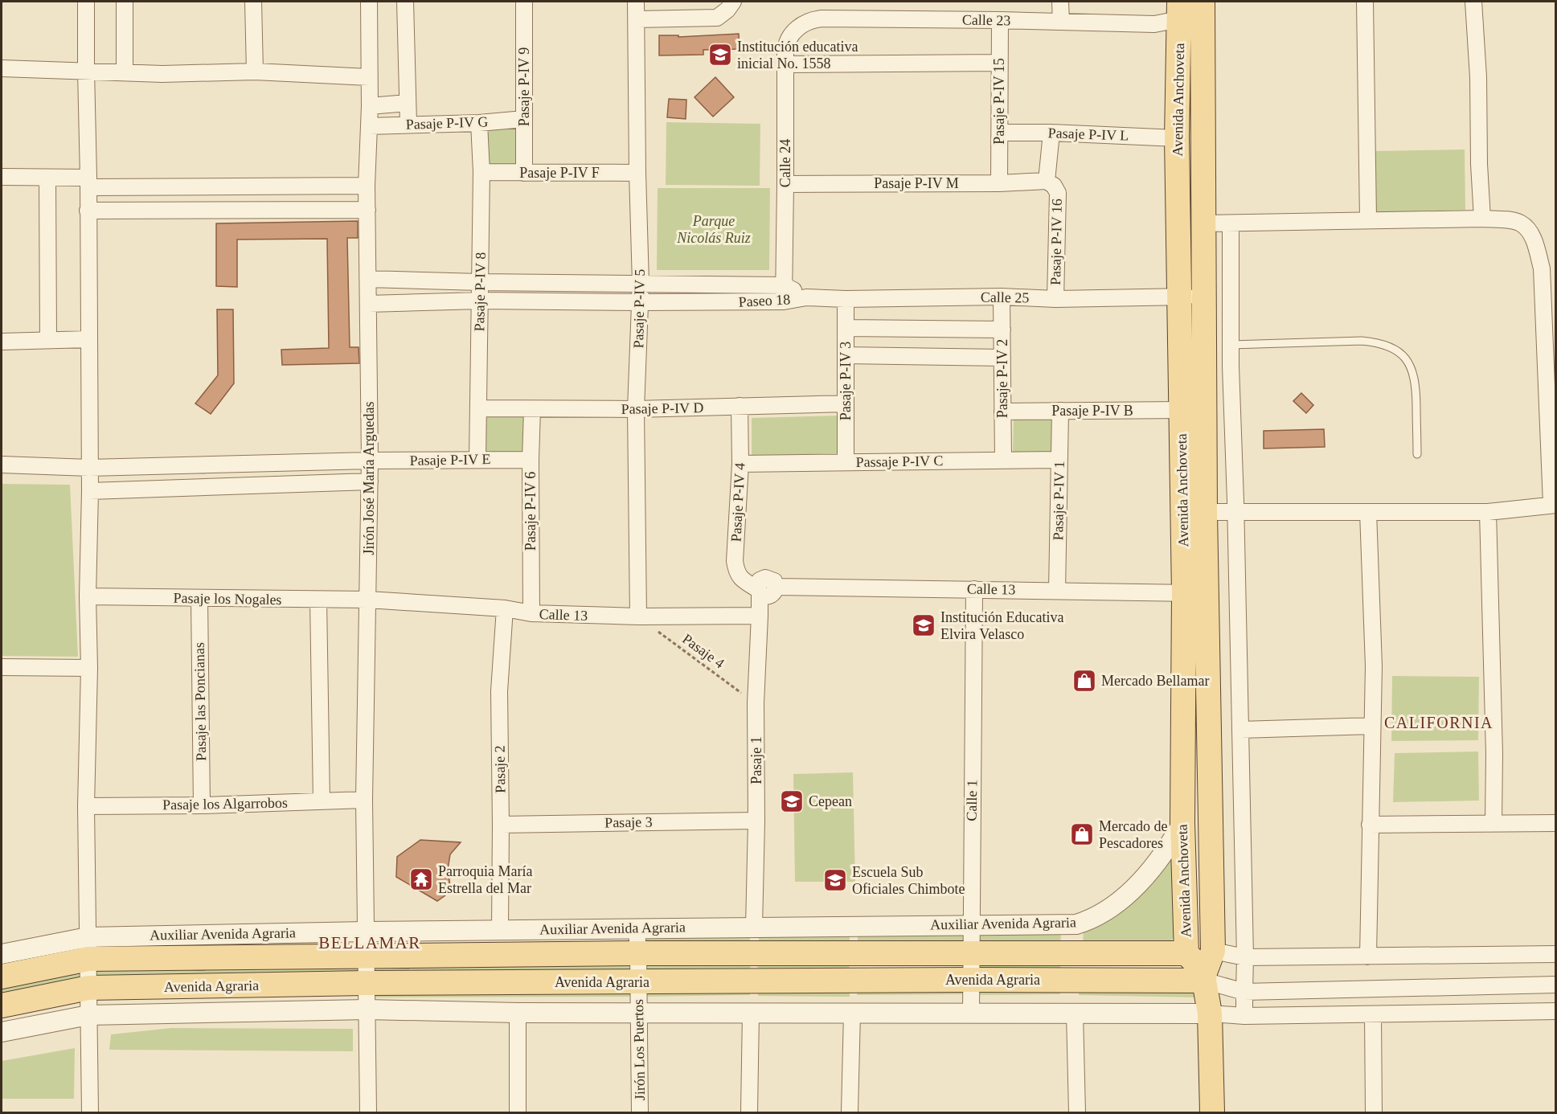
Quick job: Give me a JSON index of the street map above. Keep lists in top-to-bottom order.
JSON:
{
  "streets": {
    "main road": ["Avenida Anchoveta", "Avenida Agraria"],
    "street": [
      "Calle 23",
      "Pasaje P-IV 9",
      "Pasaje P-IV 15",
      "Pasaje P-IV G",
      "Pasaje P-IV L",
      "Calle 24",
      "Pasaje P-IV F",
      "Pasaje P-IV M",
      "Pasaje P-IV 16",
      "Pasaje P-IV 8",
      "Calle 25",
      "Paseo 18",
      "Pasaje P-IV 5",
      "Pasaje P-IV 2",
      "Pasaje P-IV 3",
      "Pasaje P-IV D",
      "Pasaje P-IV B",
      "Pasaje P-IV E",
      "Passaje P-IV C",
      "Jirón José María Arguedas",
      "Pasaje P-IV 1",
      "Pasaje P-IV 4",
      "Pasaje P-IV 6",
      "Calle 13",
      "Pasaje los Nogales",
      "Pasaje las Poncianas",
      "Pasaje 1",
      "Pasaje 2",
      "Calle 1",
      "Pasaje los Algarrobos",
      "Pasaje 3",
      "Auxiliar Avenida Agraria",
      "Jirón Los Puertos"
    ],
    "path": ["Pasaje 4"]
  },
  "crossings": [
    ["Calle 23", "Avenida Anchoveta"],
    ["Calle 23", "Pasaje P-IV 15"],
    ["Calle 23", "Calle 24"],
    ["Pasaje P-IV 9", "Pasaje P-IV G"],
    ["Pasaje P-IV 9", "Pasaje P-IV F"],
    ["Avenida Anchoveta", "Pasaje P-IV L"],
    ["Avenida Anchoveta", "Calle 25"],
    ["Avenida Anchoveta", "Pasaje P-IV B"],
    ["Avenida Anchoveta", "Calle 13"],
    ["Avenida Anchoveta", "Auxiliar Avenida Agraria"],
    ["Avenida Anchoveta", "Avenida Agraria"],
    ["Pasaje P-IV 15", "Pasaje P-IV L"],
    ["Pasaje P-IV 15", "Pasaje P-IV M"],
    ["Pasaje P-IV G", "Pasaje P-IV 8"],
    ["Pasaje P-IV G", "Jirón José María Arguedas"],
    ["Pasaje P-IV L", "Pasaje P-IV 16"],
    ["Calle 24", "Pasaje P-IV M"],
    ["Calle 24", "Paseo 18"],
    ["Pasaje P-IV F", "Pasaje P-IV 8"],
    ["Pasaje P-IV F", "Pasaje P-IV 5"],
    ["Pasaje P-IV M", "Pasaje P-IV 16"],
    ["Pasaje P-IV 16", "Calle 25"],
    ["Pasaje P-IV 8", "Paseo 18"],
    ["Pasaje P-IV 8", "Pasaje P-IV D"],
    ["Pasaje P-IV 8", "Pasaje P-IV E"],
    ["Calle 25", "Paseo 18"],
    ["Calle 25", "Pasaje P-IV 2"],
    ["Calle 25", "Pasaje P-IV 3"],
    ["Paseo 18", "Pasaje P-IV 5"],
    ["Paseo 18", "Jirón José María Arguedas"],
    ["Pasaje P-IV 5", "Pasaje P-IV D"],
    ["Pasaje P-IV 5", "Calle 13"],
    ["Pasaje P-IV 5", "Pasaje 4"],
    ["Pasaje P-IV 2", "Pasaje P-IV B"],
    ["Pasaje P-IV 2", "Passaje P-IV C"],
    ["Pasaje P-IV 3", "Pasaje P-IV D"],
    ["Pasaje P-IV 3", "Passaje P-IV C"],
    ["Pasaje P-IV D", "Pasaje P-IV 4"],
    ["Pasaje P-IV D", "Pasaje P-IV 6"],
    ["Pasaje P-IV B", "Pasaje P-IV 1"],
    ["Pasaje P-IV E", "Jirón José María Arguedas"],
    ["Pasaje P-IV E", "Pasaje P-IV 6"],
    ["Passaje P-IV C", "Pasaje P-IV 1"],
    ["Passaje P-IV C", "Pasaje P-IV 4"],
    ["Jirón José María Arguedas", "Calle 13"],
    ["Jirón José María Arguedas", "Pasaje los Nogales"],
    ["Jirón José María Arguedas", "Pasaje los Algarrobos"],
    ["Jirón José María Arguedas", "Auxiliar Avenida Agraria"],
    ["Jirón José María Arguedas", "Avenida Agraria"],
    ["Pasaje P-IV 1", "Calle 13"],
    ["Pasaje P-IV 4", "Calle 13"],
    ["Pasaje P-IV 4", "Pasaje 1"],
    ["Pasaje P-IV 6", "Calle 13"],
    ["Calle 13", "Pasaje los Nogales"],
    ["Calle 13", "Pasaje 4"],
    ["Calle 13", "Pasaje 1"],
    ["Calle 13", "Pasaje 2"],
    ["Calle 13", "Calle 1"],
    ["Pasaje los Nogales", "Pasaje las Poncianas"],
    ["Pasaje 4", "Pasaje 1"],
    ["Pasaje las Poncianas", "Pasaje los Algarrobos"],
    ["Pasaje 1", "Pasaje 3"],
    ["Pasaje 1", "Auxiliar Avenida Agraria"],
    ["Pasaje 2", "Pasaje 3"],
    ["Pasaje 2", "Auxiliar Avenida Agraria"],
    ["Calle 1", "Auxiliar Avenida Agraria"],
    ["Calle 1", "Avenida Agraria"],
    ["Auxiliar Avenida Agraria", "Avenida Agraria"],
    ["Auxiliar Avenida Agraria", "Jirón Los Puertos"],
    ["Avenida Agraria", "Jirón Los Puertos"]
  ],
  "districts": ["CALIFORNIA", "BELLAMAR"],
  "parks": ["Parque Nicolás Ruiz"],
  "places": {
    "school or university": [
      "Institución educativa inicial No. 1558",
      "Institución Educativa Elvira Velasco",
      "Cepean",
      "Escuela Sub Oficiales Chimbote"
    ],
    "shop": ["Mercado Bellamar", "Mercado de Pescadores"],
    "temple": ["Parroquia María Estrella del Mar"]
  }
}
